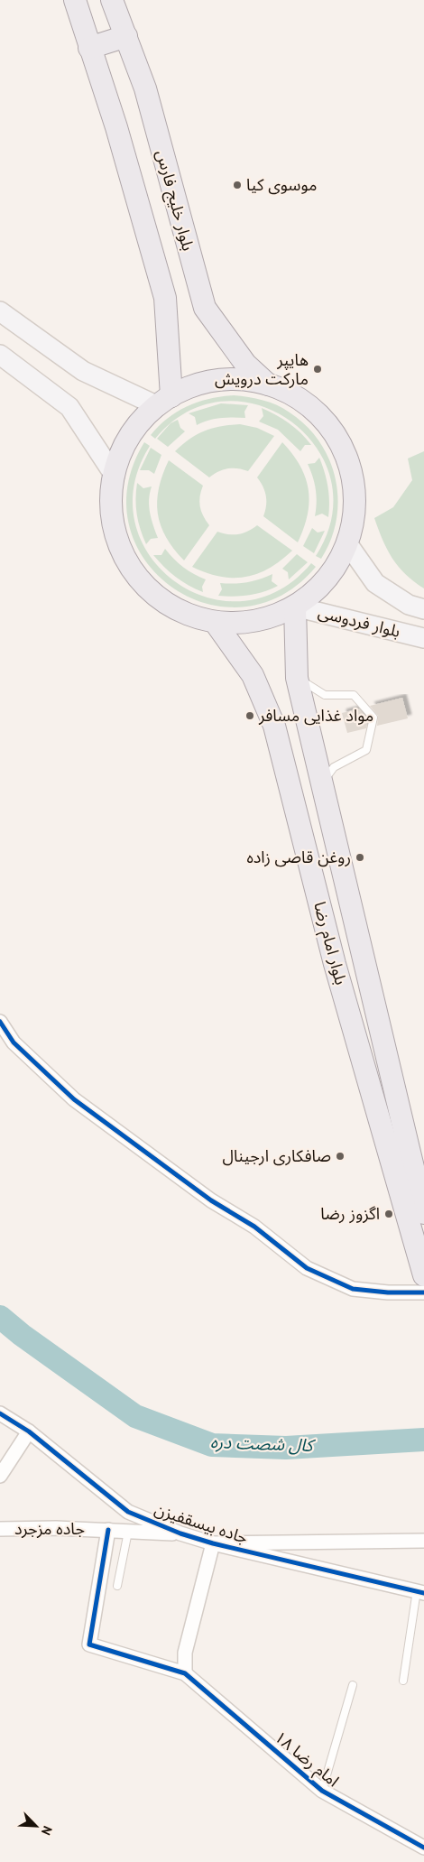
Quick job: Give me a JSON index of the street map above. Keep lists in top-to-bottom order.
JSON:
{
  "streets": {
    "main road": ["بلوار خلیج فارس", "بلوار امام رضا"],
    "street": [
      "بلوار فردوسی",
      "جاده بیسقفیزن",
      "جاده مزجرد",
      "امام رضا ۱۸"
    ]
  },
  "crossings": [
    ["بلوار فردوسی", "بلوار امام رضا"],
    ["جاده بیسقفیزن", "جاده مزجرد"]
  ],
  "water": ["کال شصت دره"],
  "places": [
    "موسوی کیا",
    "هایپر مارکت درویش",
    "مواد غذایی مسافر",
    "روغن قاصی زاده",
    "صافکاری ارجینال",
    "اگزوز رضا"
  ],
  "north": "bottom right"
}
